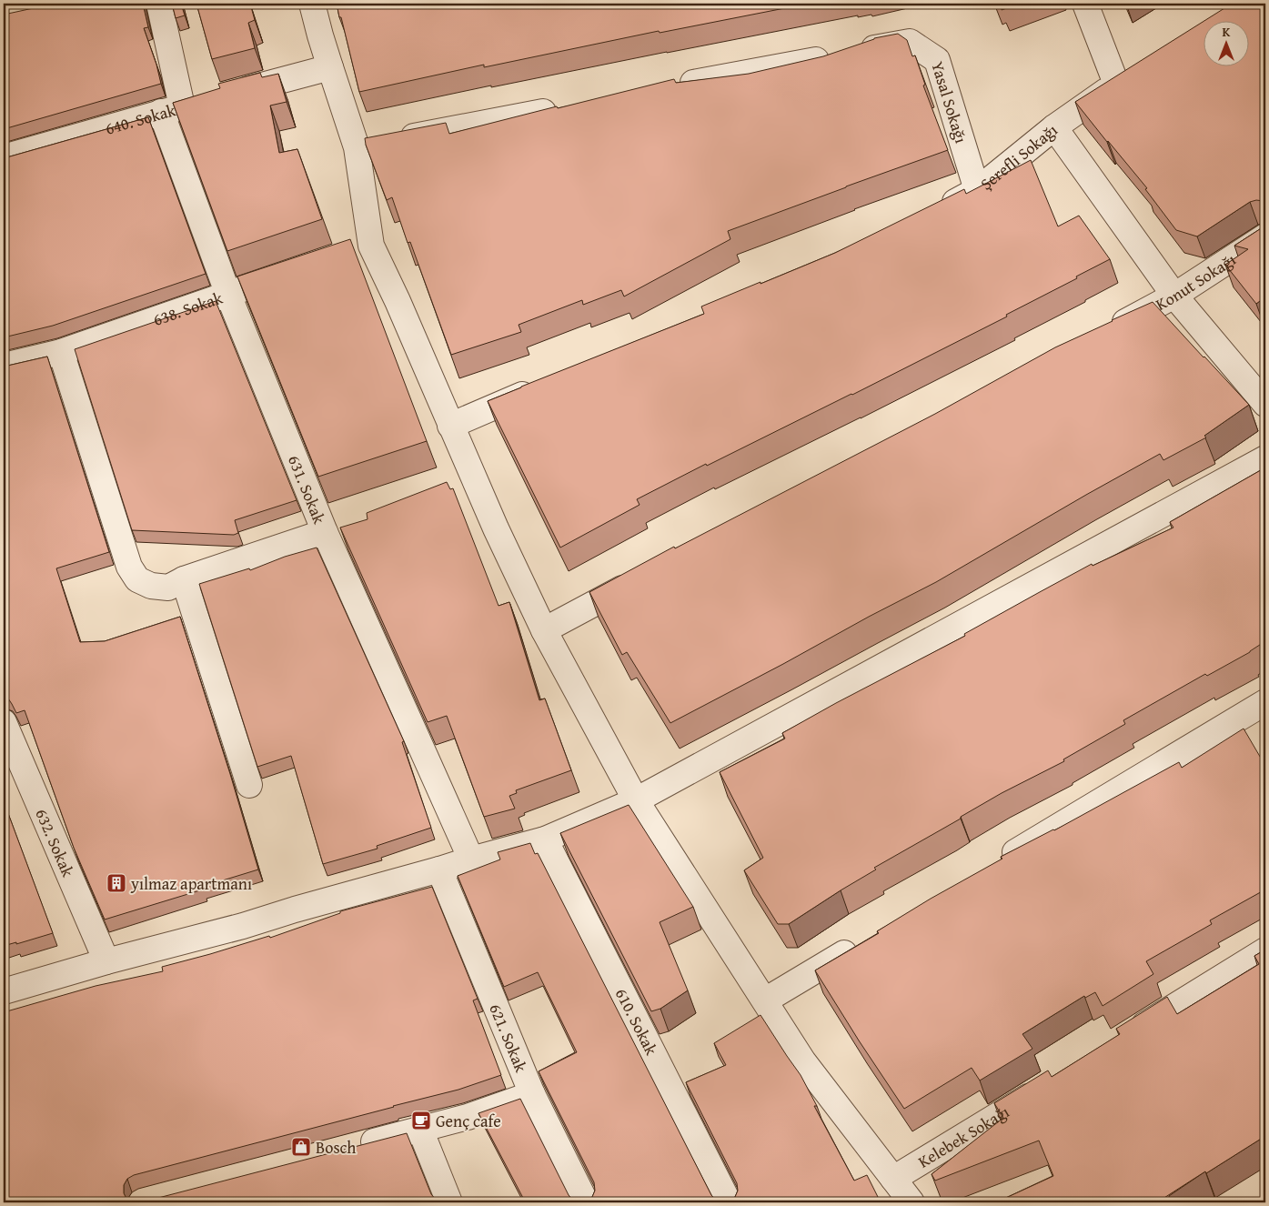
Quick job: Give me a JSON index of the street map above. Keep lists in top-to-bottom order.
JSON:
{
  "streets": {
    "street": [
      "Yasal Sokağı",
      "640. Sokak",
      "Şerefli Sokağı",
      "Konut Sokağı",
      "638. Sokak",
      "631. Sokak",
      "632. Sokak",
      "610. Sokak",
      "621. Sokak",
      "Kelebek Sokağı"
    ]
  },
  "crossings": [
    ["Yasal Sokağı", "Şerefli Sokağı"],
    ["640. Sokak", "631. Sokak"],
    ["638. Sokak", "631. Sokak"]
  ],
  "places": {
    "building": ["yılmaz apartmanı"],
    "cafe": ["Genç cafe"],
    "shop": ["Bosch"]
  },
  "north": "top"
}
